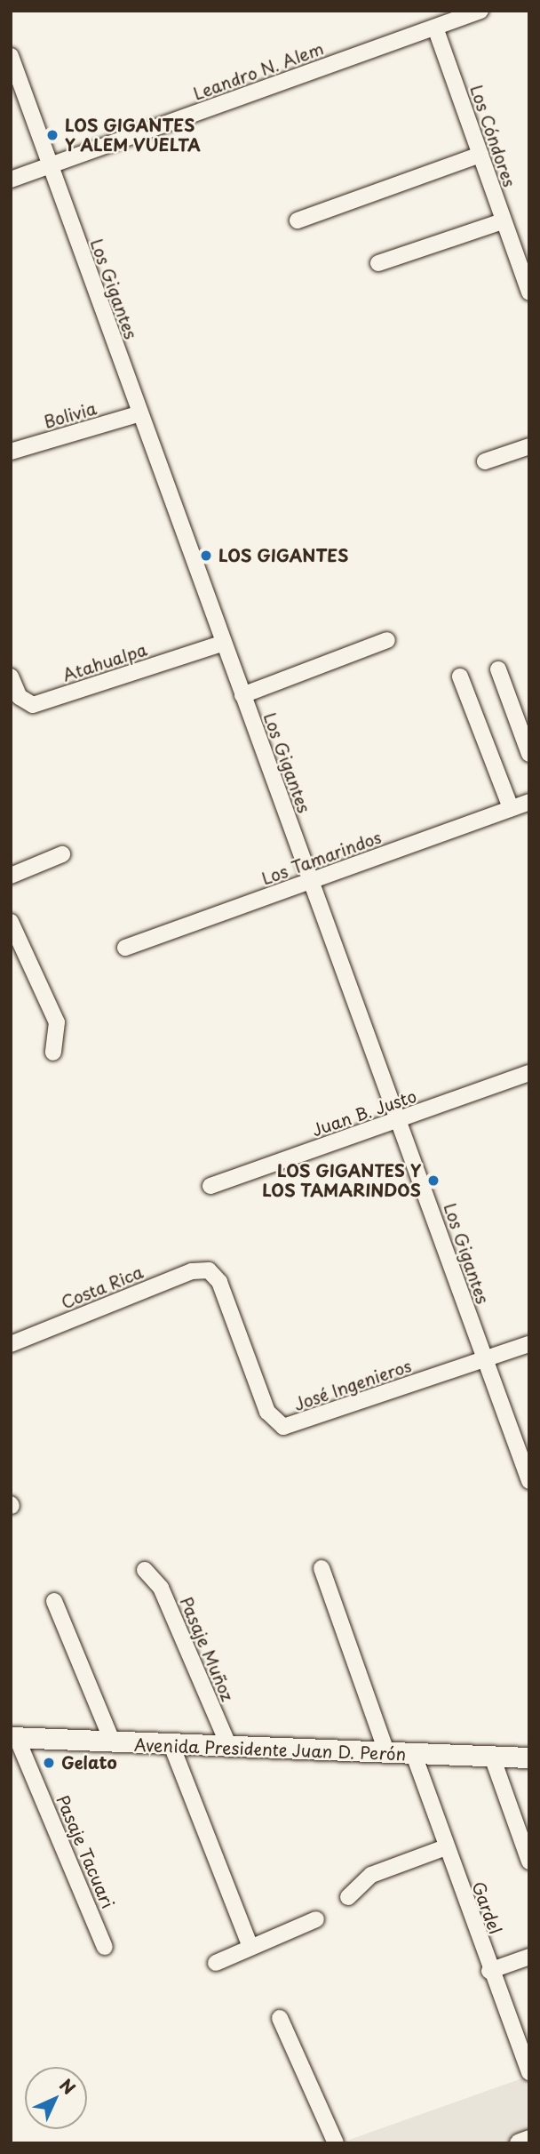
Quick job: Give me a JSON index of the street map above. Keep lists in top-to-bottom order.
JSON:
{
  "streets": {
    "main road": ["Avenida Presidente Juan D. Perón"],
    "street": [
      "Leandro N. Alem",
      "Los Cóndores",
      "Los Gigantes",
      "Bolivia",
      "Atahualpa",
      "Los Tamarindos",
      "Juan B. Justo",
      "Costa Rica",
      "José Ingenieros",
      "Pasaje Muñoz",
      "Pasaje Tacuari",
      "Gardel"
    ]
  },
  "crossings": [
    ["Leandro N. Alem", "Los Cóndores"],
    ["Leandro N. Alem", "Los Gigantes"],
    ["Los Gigantes", "Bolivia"],
    ["Los Gigantes", "Atahualpa"],
    ["Los Gigantes", "Los Tamarindos"],
    ["Los Gigantes", "Juan B. Justo"],
    ["Los Gigantes", "José Ingenieros"],
    ["Costa Rica", "José Ingenieros"],
    ["Pasaje Muñoz", "Avenida Presidente Juan D. Perón"],
    ["Avenida Presidente Juan D. Perón", "Pasaje Tacuari"],
    ["Avenida Presidente Juan D. Perón", "Gardel"]
  ],
  "places": [
    "LOS GIGANTES Y ALEM VUELTA",
    "LOS GIGANTES",
    "LOS GIGANTES Y LOS TAMARINDOS",
    "Gelato"
  ],
  "north": "top right"
}
